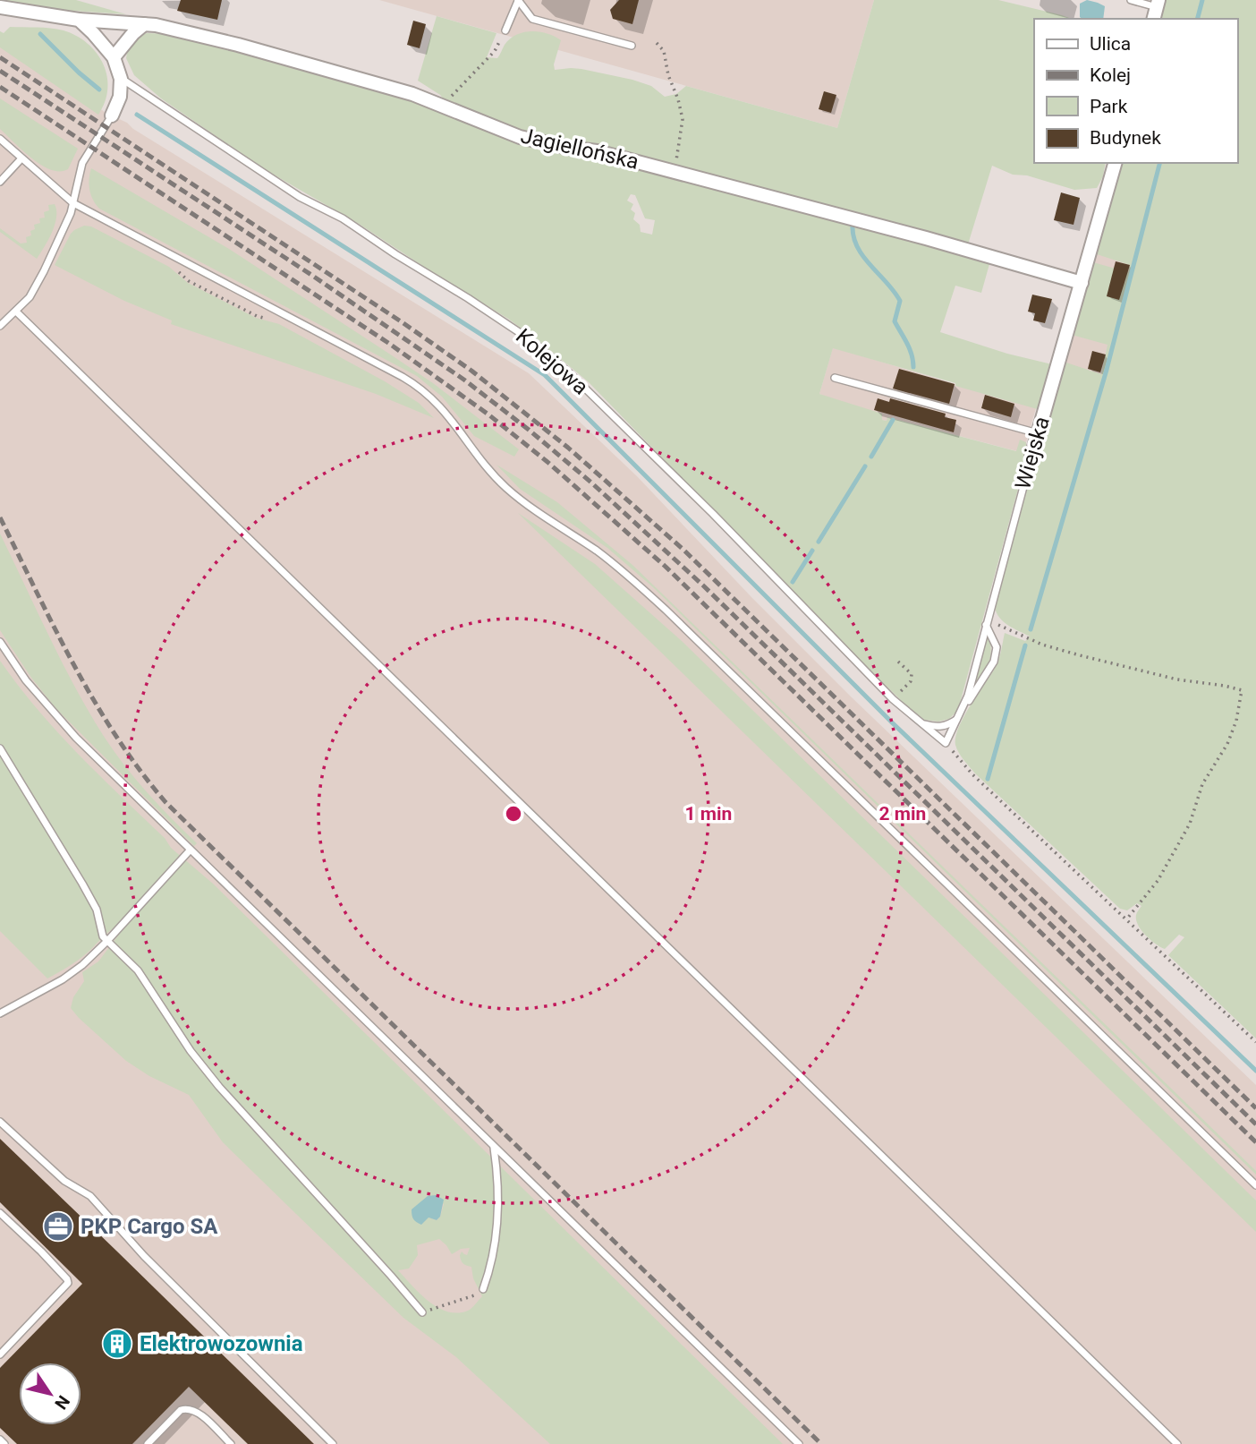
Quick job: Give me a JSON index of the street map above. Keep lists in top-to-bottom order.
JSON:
{
  "streets": {
    "street": ["Jagiellońska", "Wiejska"],
    "lane": ["Kolejowa"]
  },
  "crossings": [
    ["Jagiellońska", "Wiejska"],
    ["Kolejowa", "Wiejska"]
  ],
  "places": {
    "office": ["PKP Cargo SA"],
    "building": ["Elektrowozownia"]
  },
  "legend": [
    "Ulica",
    "Kolej",
    "Park",
    "Budynek"
  ],
  "north": "bottom right",
  "rings": ["1 min", "2 min"]
}
